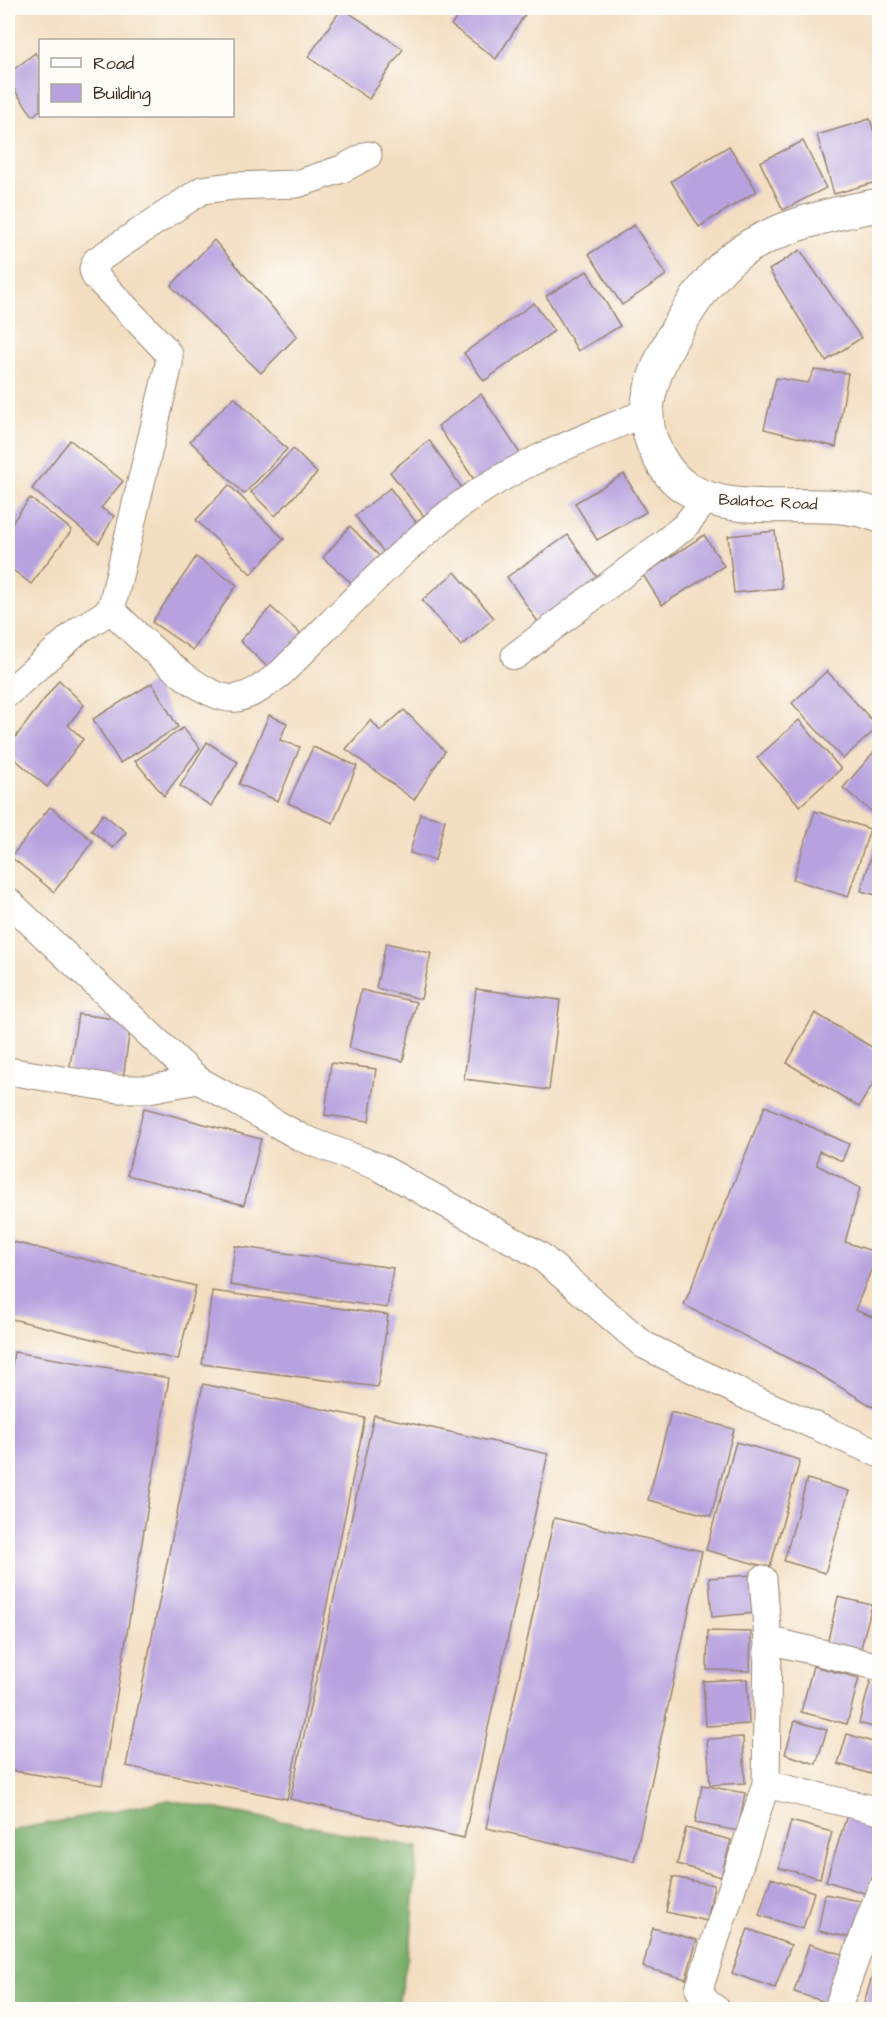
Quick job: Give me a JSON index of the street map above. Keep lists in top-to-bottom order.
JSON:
{
  "streets": {
    "main road": ["Balatoc Road"]
  },
  "legend": ["Road", "Building"]
}
